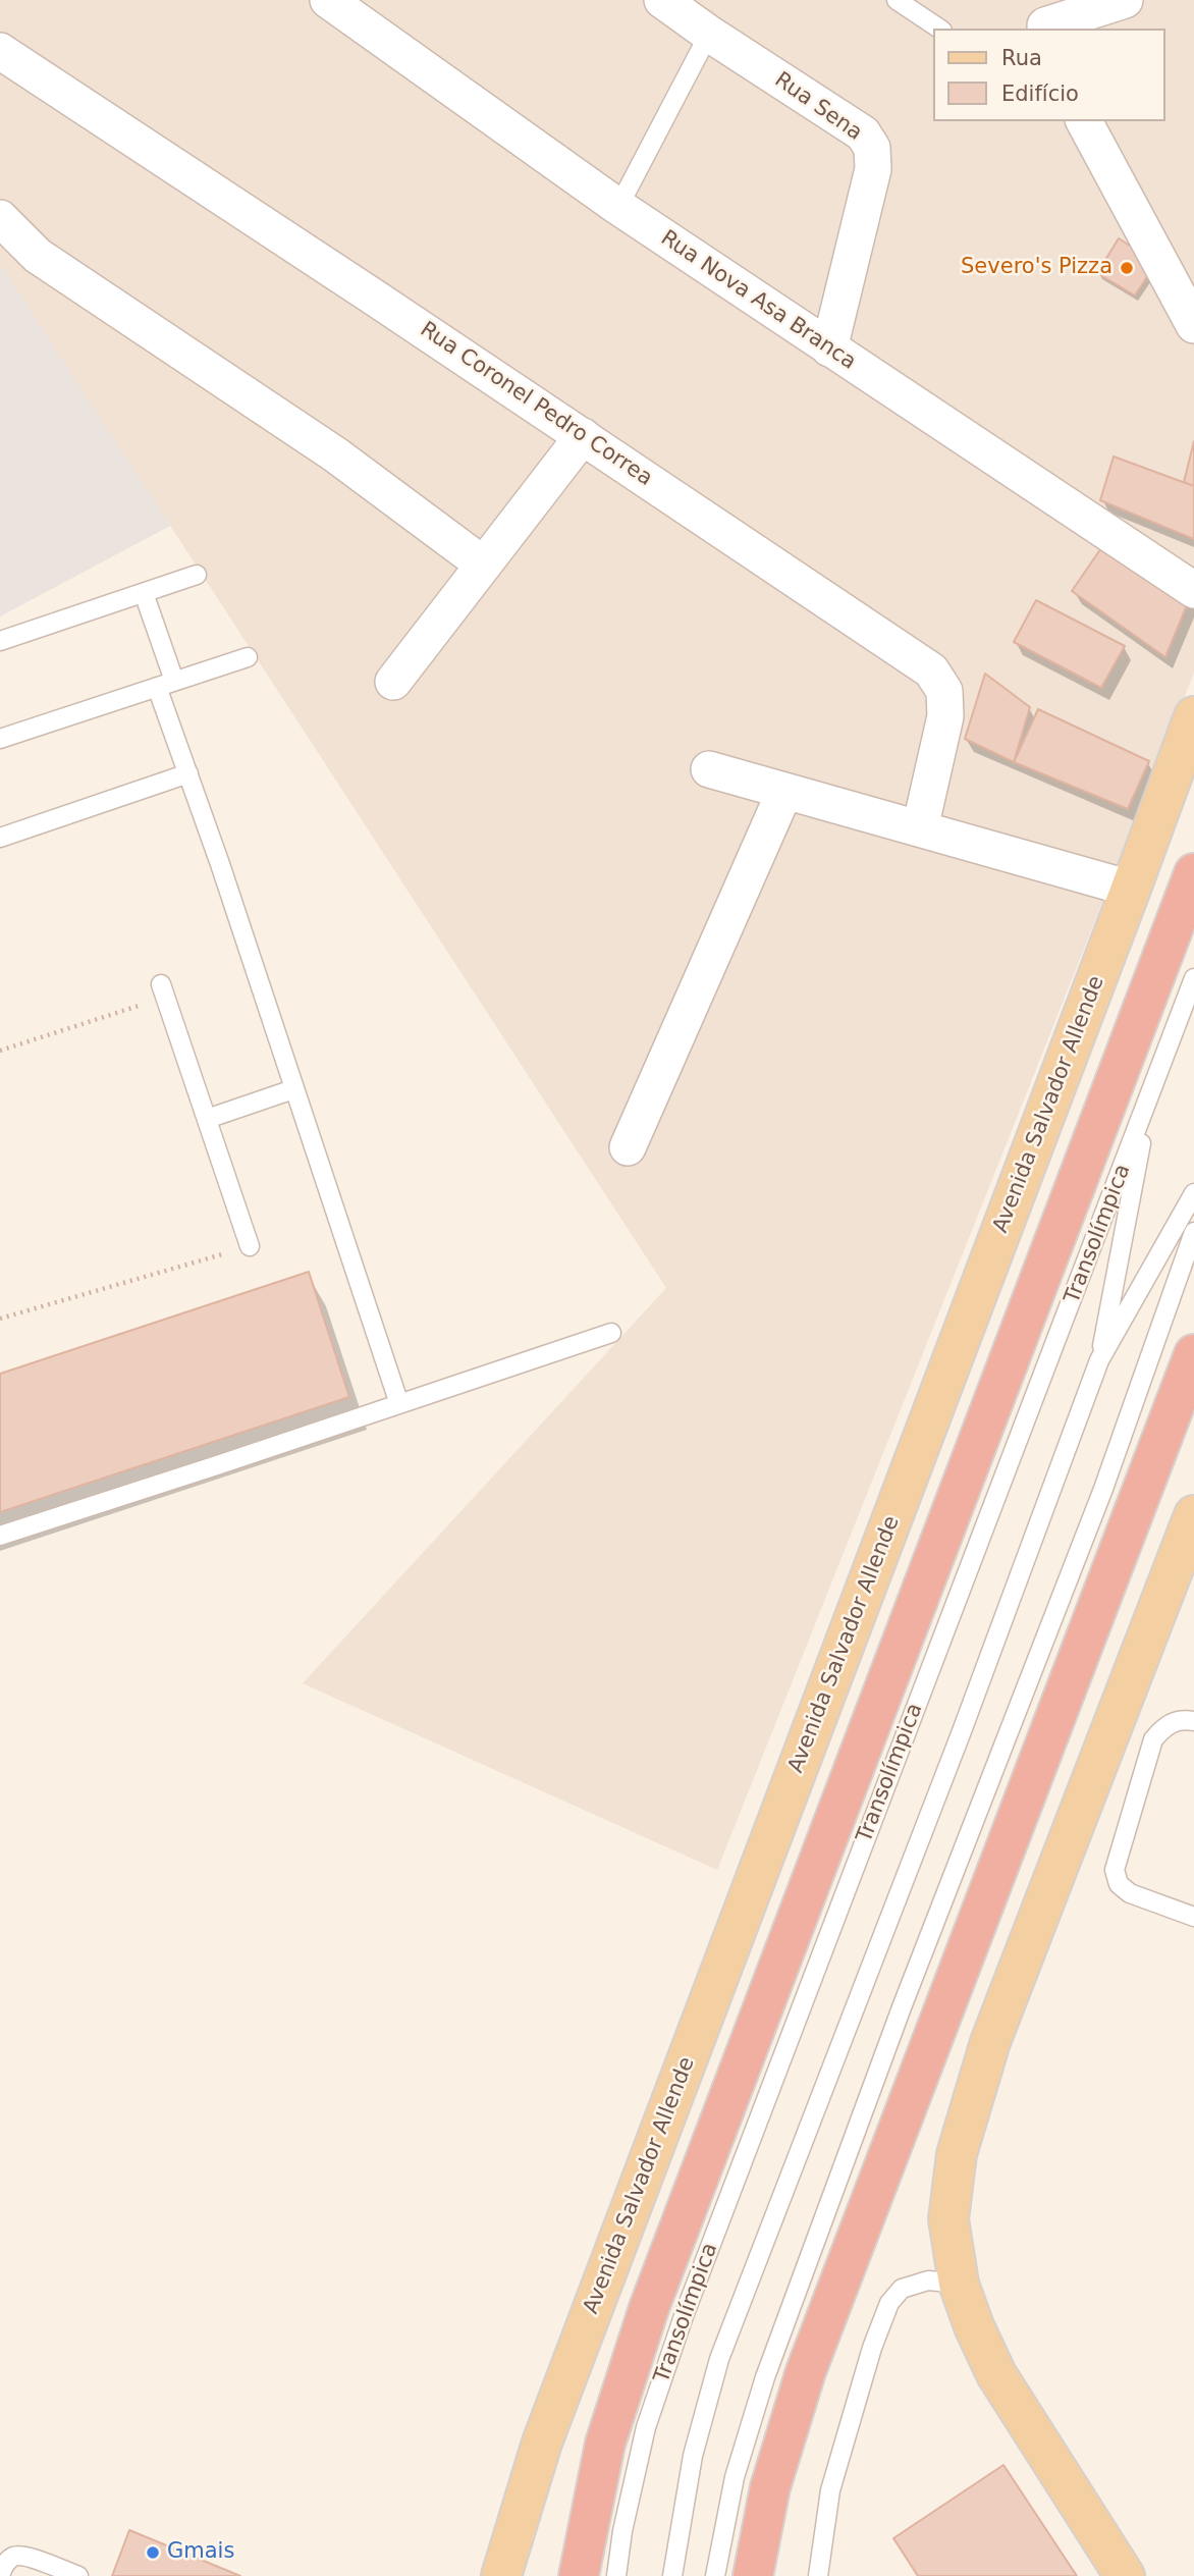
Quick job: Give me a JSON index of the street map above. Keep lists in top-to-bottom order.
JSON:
{
  "streets": {
    "main road": ["Avenida Salvador Allende"],
    "street": ["Rua Sena", "Rua Nova Asa Branca", "Rua Coronel Pedro Correa"],
    "lane": ["Transolímpica"]
  },
  "crossings": [
    ["Rua Sena", "Rua Nova Asa Branca"]
  ],
  "places": ["Severo's Pizza", "Gmais"],
  "legend": ["Rua", "Edifício"]
}
